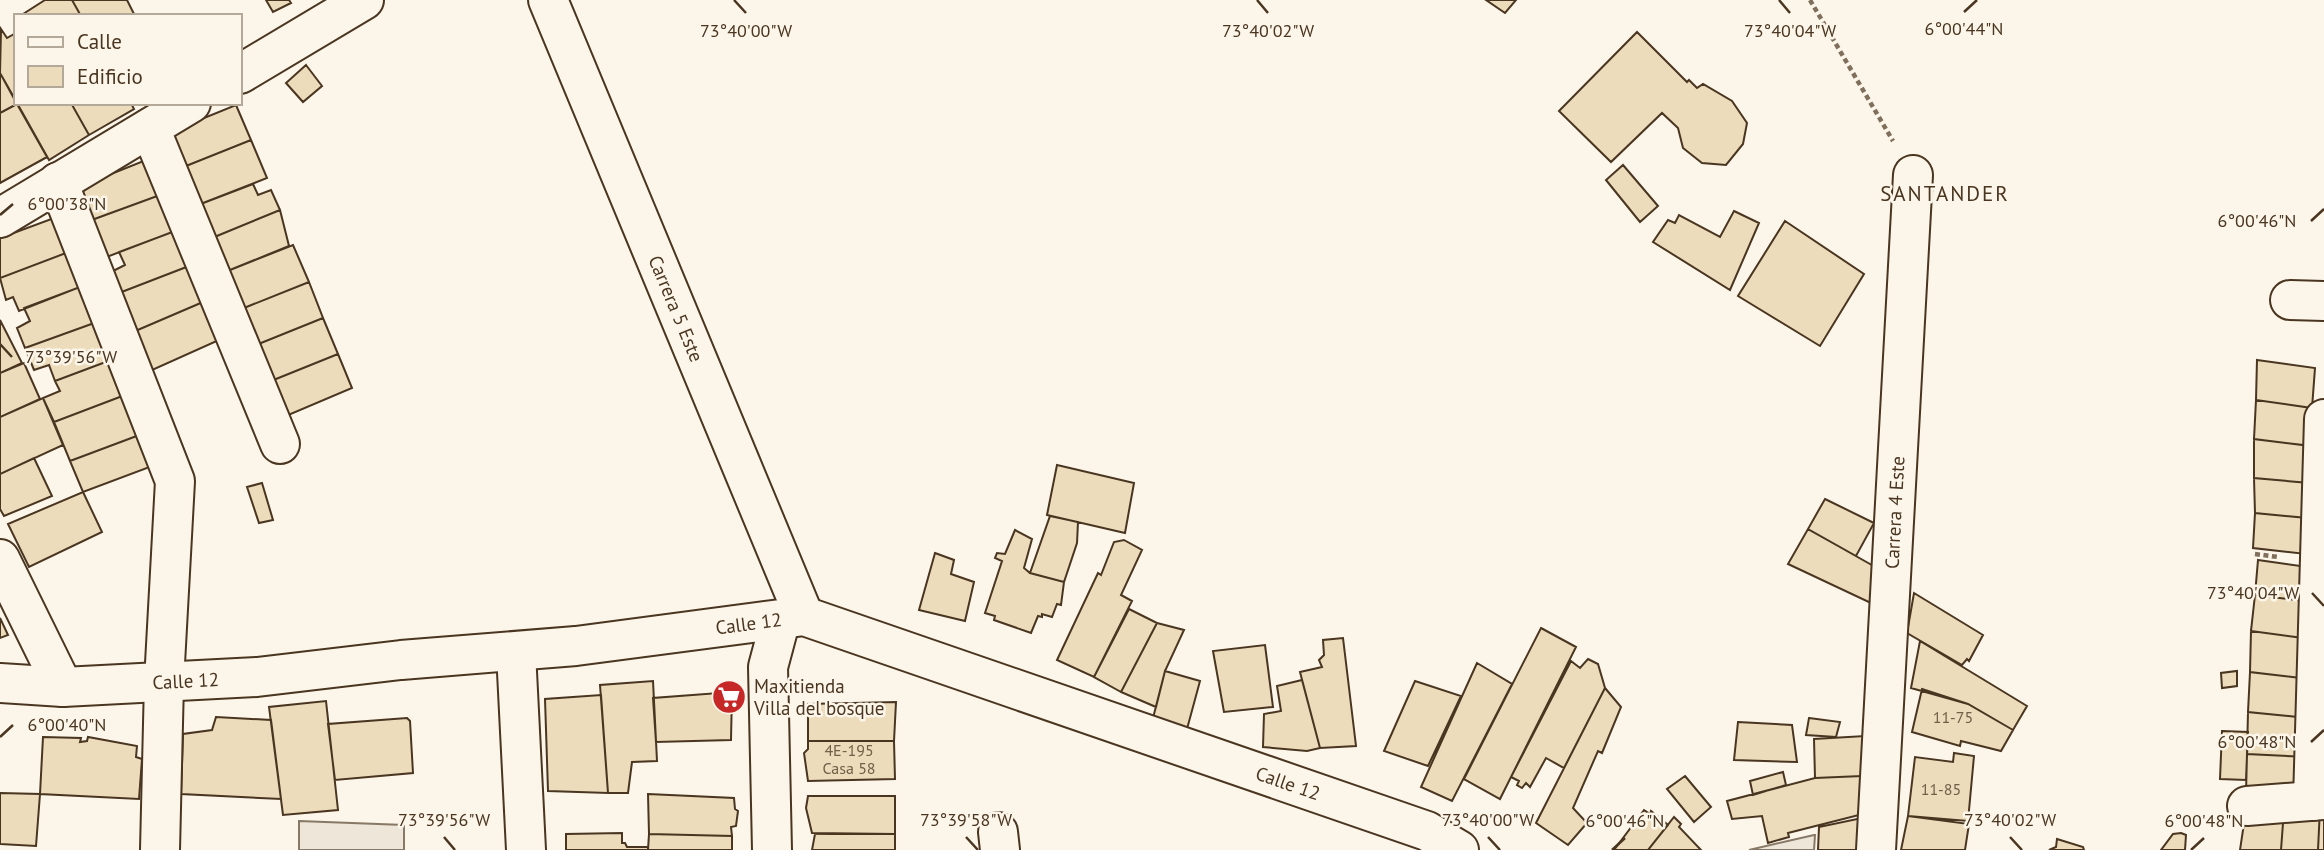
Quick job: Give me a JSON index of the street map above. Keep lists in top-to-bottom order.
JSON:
{
  "streets": {
    "street": ["Carrera 5 Este", "Carrera 4 Este", "Calle 12"]
  },
  "crossings": [
    ["Carrera 5 Este", "Calle 12"]
  ],
  "districts": ["SANTANDER"],
  "places": {
    "supermarket": ["Maxitienda Villa del bosque"]
  },
  "house_numbers": ["11-75", "4E-195 Casa 58", "11-85"],
  "legend": ["Calle", "Edificio"],
  "coordinates": [
    "6°00'44\"N",
    "73°40'00\"W",
    "73°40'02\"W",
    "73°40'04\"W",
    "6°00'38\"N",
    "6°00'46\"N",
    "73°39'56\"W",
    "6°00'40\"N",
    "6°00'48\"N",
    "73°39'58\"W"
  ]
}
